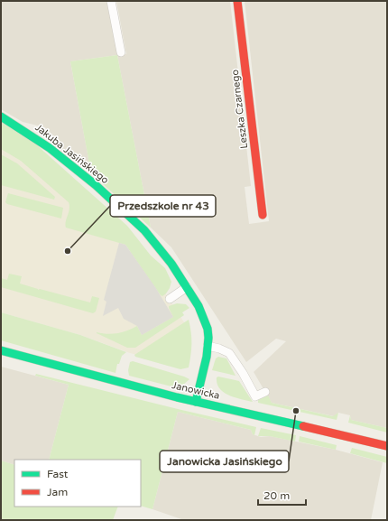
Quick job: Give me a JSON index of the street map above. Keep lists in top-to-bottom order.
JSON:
{
  "streets": {
    "street": ["Leszka Czarnego", "Jakuba Jasińskiego", "Janowicka"]
  },
  "crossings": [
    ["Jakuba Jasińskiego", "Janowicka"]
  ],
  "places": ["Przedszkole nr 43", "Janowicka Jasińskiego"],
  "legend": ["Fast", "Jam"],
  "scale_bar": "20 m"
}
